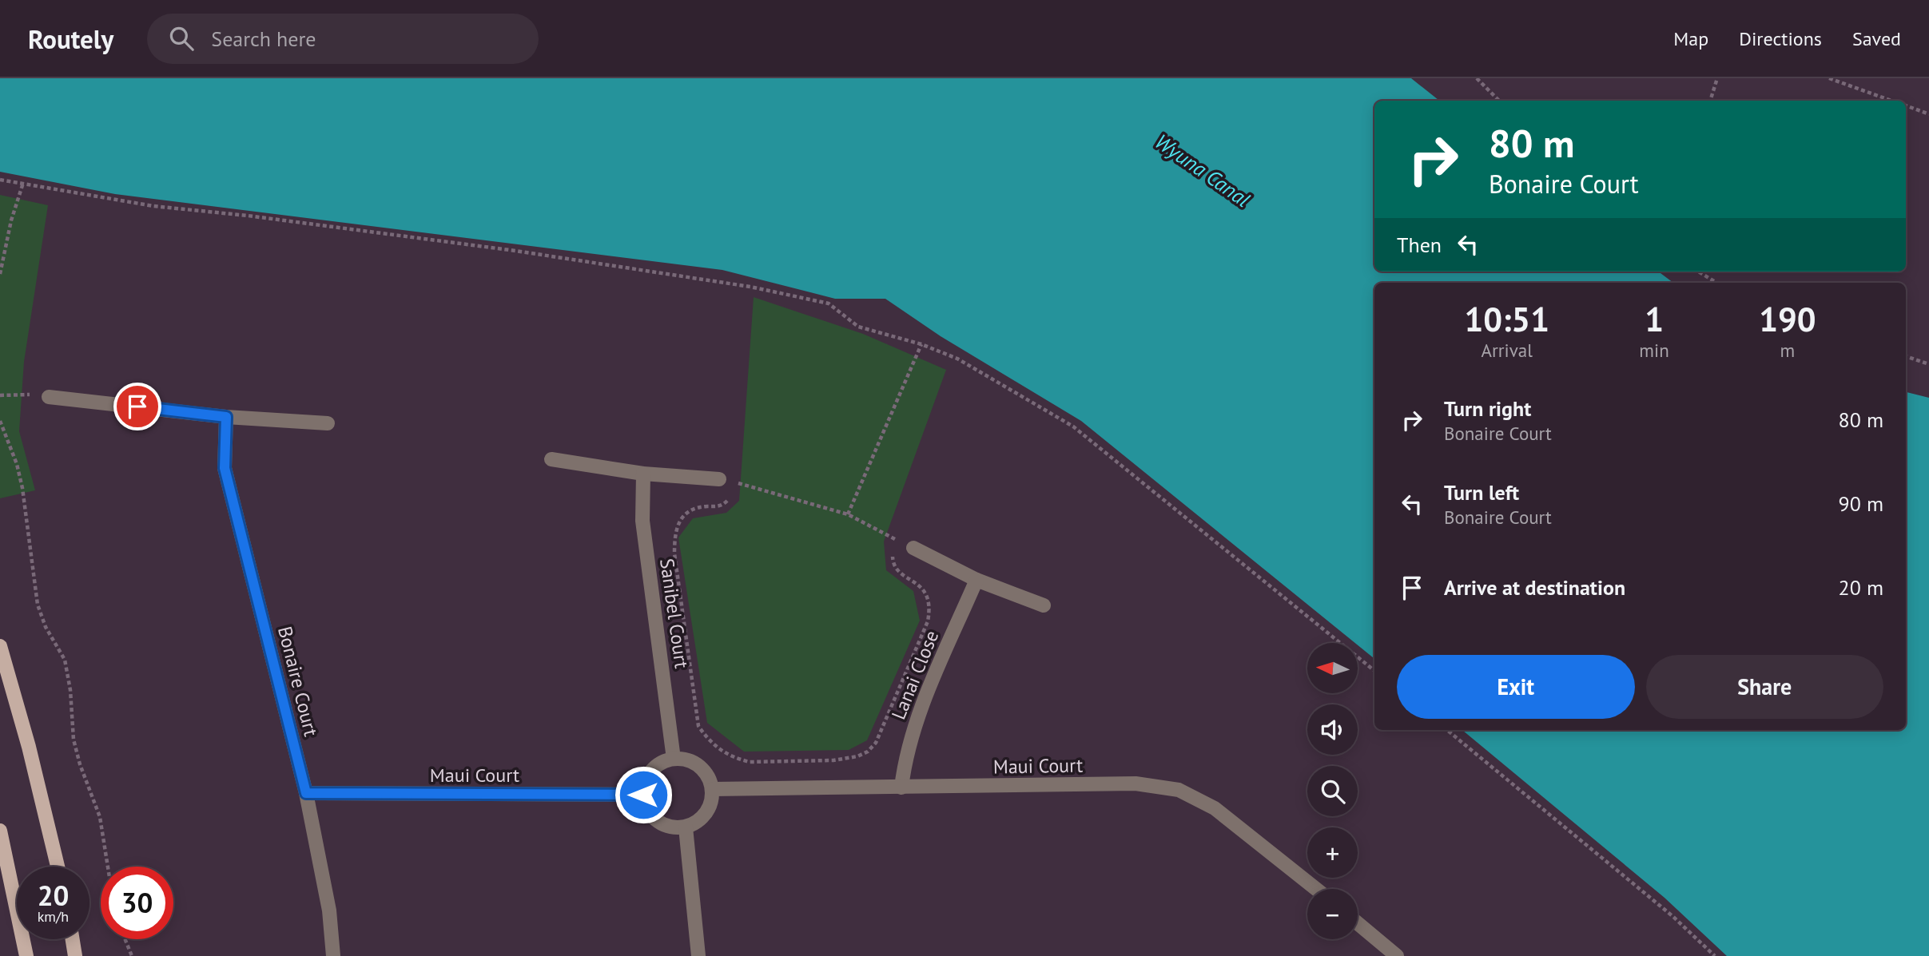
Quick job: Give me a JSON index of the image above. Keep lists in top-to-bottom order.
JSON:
{
  "streets": {
    "street": [
      "Sanibel Court",
      "Lanai Close",
      "Bonaire Court",
      "Maui Court"
    ]
  },
  "crossings": [
    ["Sanibel Court", "Maui Court"],
    ["Lanai Close", "Maui Court"],
    ["Bonaire Court", "Maui Court"]
  ],
  "water": ["Wyuna Canal"],
  "north": "left",
  "page": {
    "header": "Routely",
    "search": "Search here",
    "nav": ["Map", "Directions", "Saved"],
    "turn": ["80 m", "Bonaire Court"],
    "then": "Then",
    "eta": [
      "10:51",
      "Arrival",
      "1",
      "min",
      "190",
      "m"
    ],
    "list": [
      {
        "name": "Turn right",
        "note": "Bonaire Court",
        "value": "80 m"
      },
      {
        "name": "Turn left",
        "note": "Bonaire Court",
        "value": "90 m"
      },
      {
        "name": "Arrive at destination",
        "value": "20 m"
      }
    ],
    "map_buttons": ["+", "−"],
    "buttons": ["Exit", "Share"],
    "speed": "20 km/h",
    "limit": "30"
  }
}
